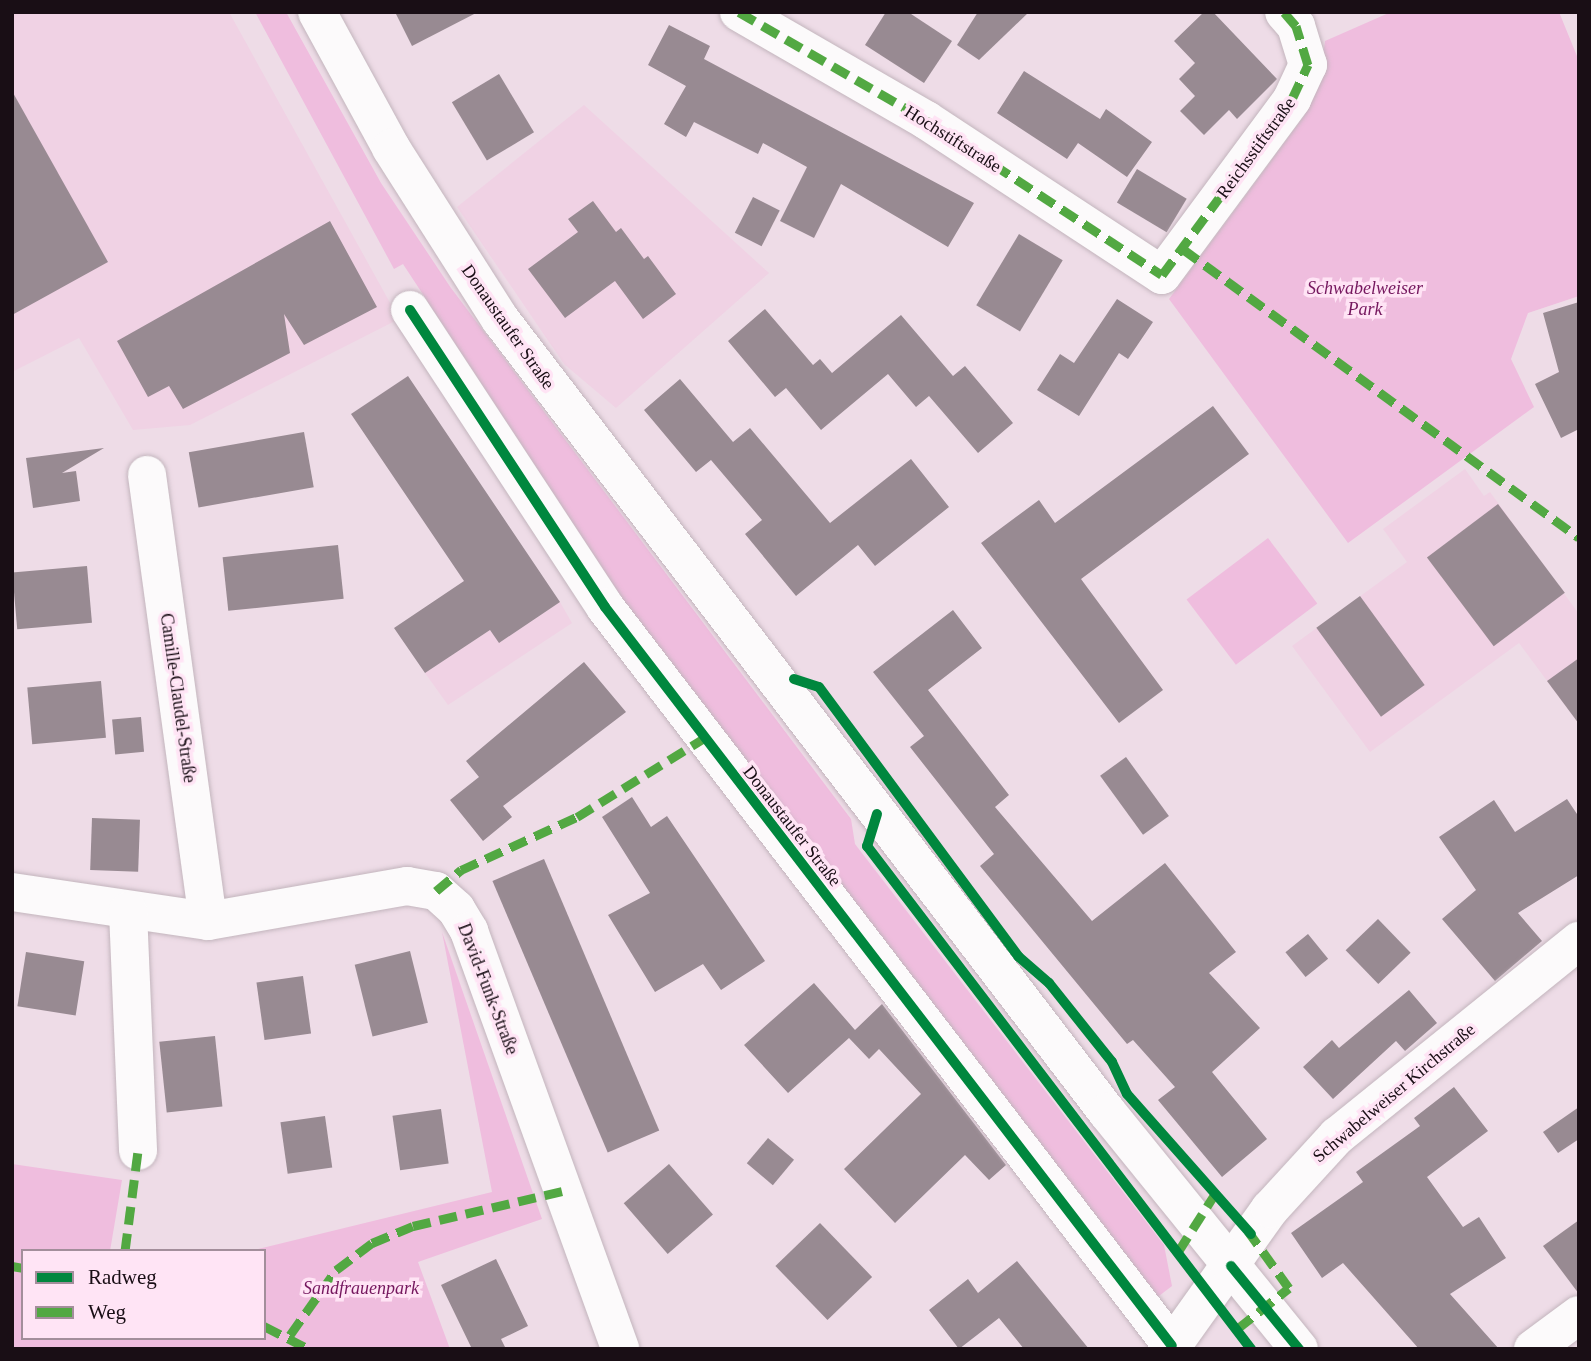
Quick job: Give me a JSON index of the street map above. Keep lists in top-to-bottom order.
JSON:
{
  "streets": {
    "street": [
      "Hochstiftstraße",
      "Reichsstiftstraße",
      "Donaustaufer Straße",
      "Camille-Claudel-Straße",
      "David-Funk-Straße",
      "Schwabelweiser Kirchstraße"
    ]
  },
  "crossings": [
    ["Hochstiftstraße", "Reichsstiftstraße"],
    ["Donaustaufer Straße", "Schwabelweiser Kirchstraße"],
    ["Camille-Claudel-Straße", "David-Funk-Straße"]
  ],
  "parks": ["Schwabelweiser Park", "Sandfrauenpark"],
  "legend": ["Radweg", "Weg"]
}
